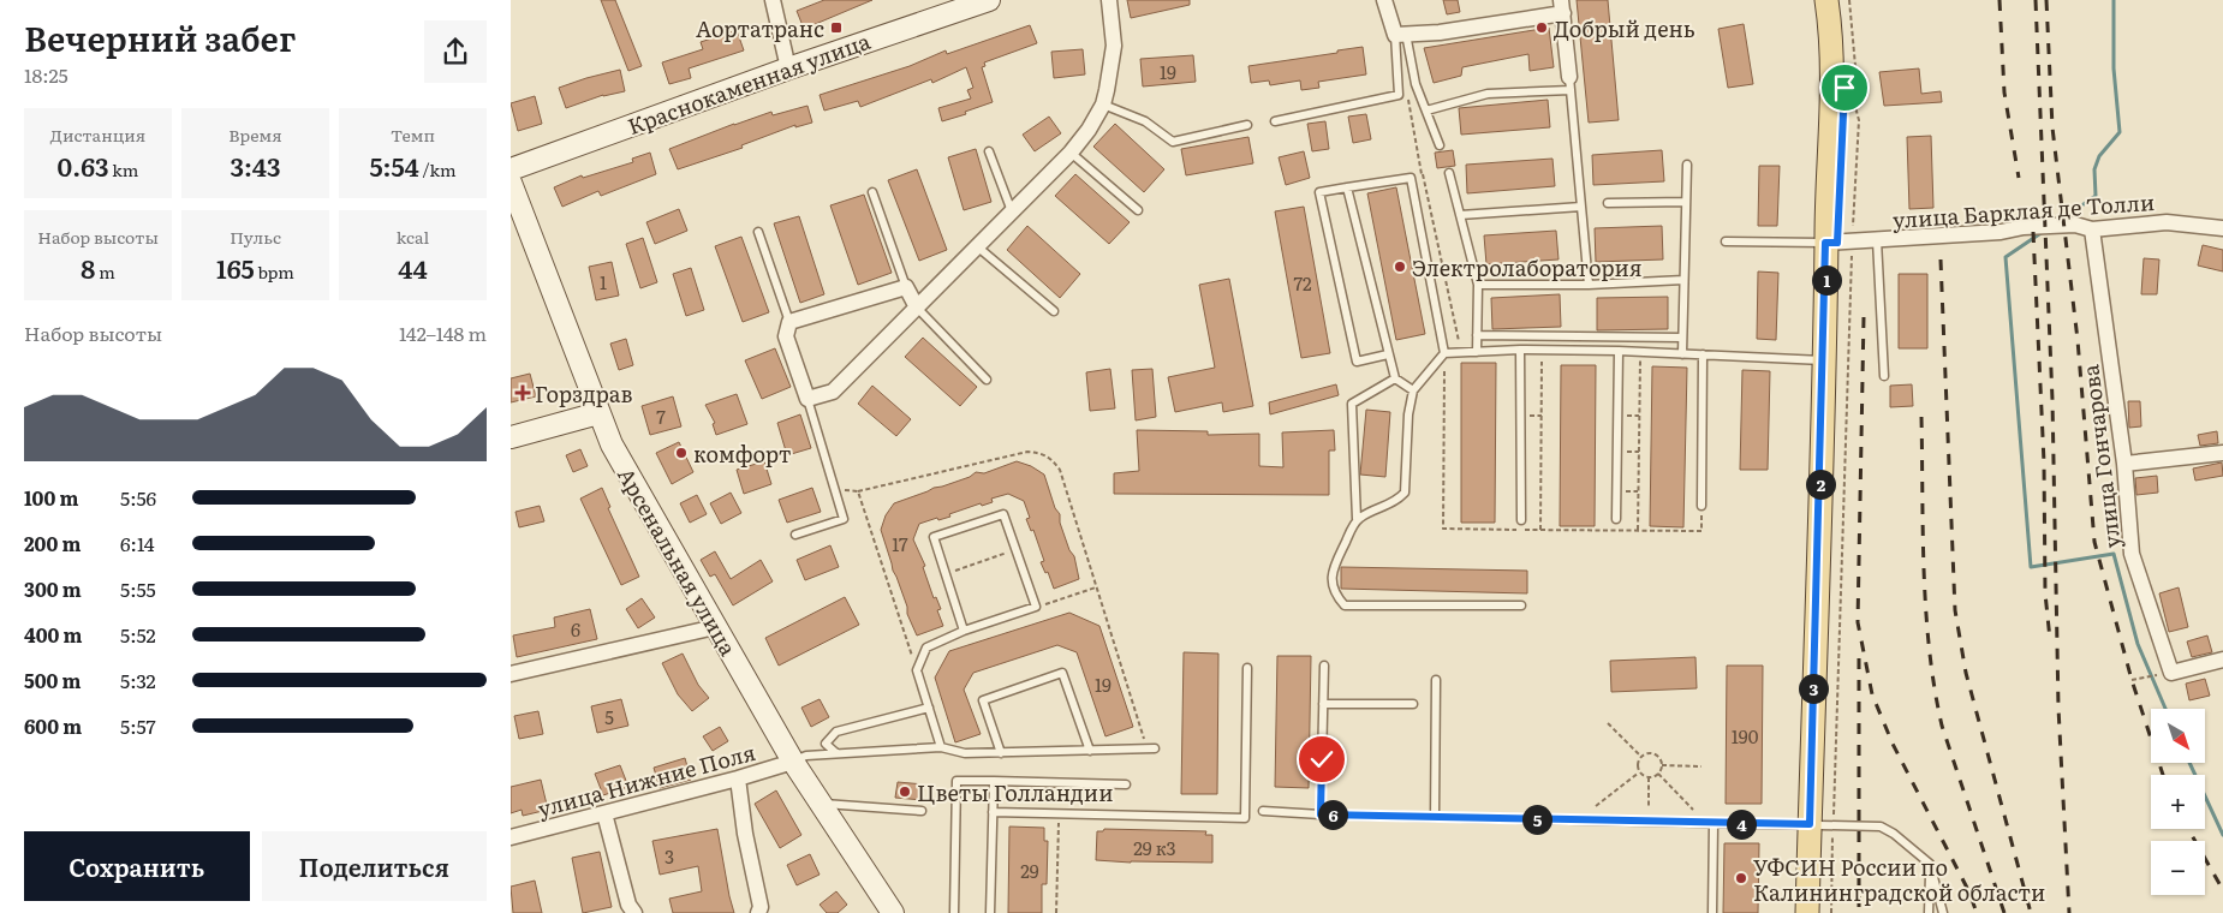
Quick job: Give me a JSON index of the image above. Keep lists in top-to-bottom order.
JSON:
{
  "streets": {
    "street": [
      "Краснокаменная улица",
      "улица Барклая де Толли",
      "улица Гончарова",
      "Арсенальная улица",
      "улица Нижние Поля"
    ]
  },
  "crossings": [
    ["улица Барклая де Толли", "улица Гончарова"],
    ["Арсенальная улица", "улица Нижние Поля"]
  ],
  "places": {
    "transit": ["Аортатранс"],
    "other": [
      "Добрый день",
      "Электролаборатория",
      "комфорт",
      "Цветы Голландии",
      "УФСИН России по Калининградской области"
    ],
    "health": ["Горздрав"]
  },
  "house_numbers": [
    "19",
    "1",
    "72",
    "7",
    "17",
    "6",
    "19",
    "5",
    "190",
    "29 к3",
    "3",
    "29"
  ],
  "north": "bottom right",
  "page": {
    "heading": ["Вечерний забег", "18:25"],
    "stats": [
      ["Дистанция", "0.63 km"],
      ["Время", "3:43"],
      ["Темп", "5:54 /km"],
      ["Набор высоты", "8 m"],
      ["Пульс", "165 bpm"],
      ["kcal", "44"]
    ],
    "pins": [
      "1",
      "2",
      "3",
      "6",
      "5",
      "4"
    ],
    "chart": ["Набор высоты", "142–148 m"],
    "list": [
      {
        "name": "100 m",
        "note": "5:56"
      },
      {
        "name": "200 m",
        "note": "6:14"
      },
      {
        "name": "300 m",
        "note": "5:55"
      },
      {
        "name": "400 m",
        "note": "5:52"
      },
      {
        "name": "500 m",
        "note": "5:32"
      },
      {
        "name": "600 m",
        "note": "5:57"
      }
    ],
    "map_buttons": ["+", "−"],
    "buttons": ["Сохранить", "Поделиться"]
  }
}
